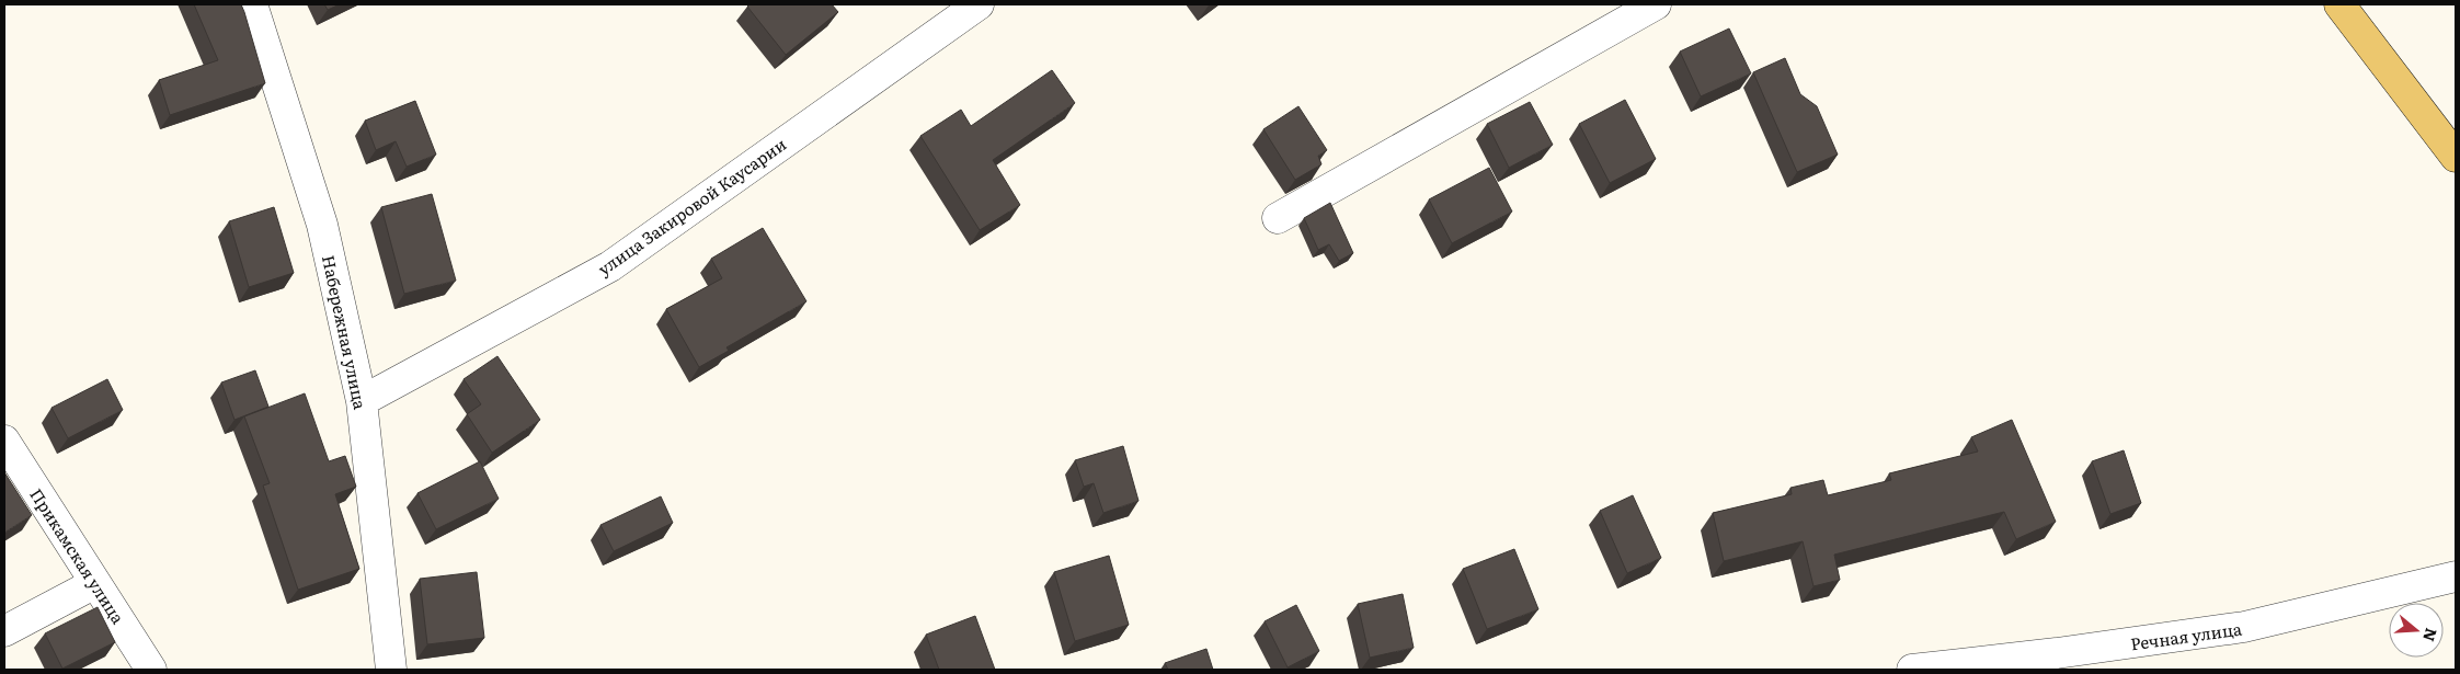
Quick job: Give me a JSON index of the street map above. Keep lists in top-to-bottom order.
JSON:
{
  "streets": {
    "street": [
      "улица Закировой Каусарии",
      "Набережная улица",
      "Прикамская улица",
      "Речная улица"
    ]
  },
  "crossings": [
    ["улица Закировой Каусарии", "Набережная улица"]
  ],
  "north": "right"
}
